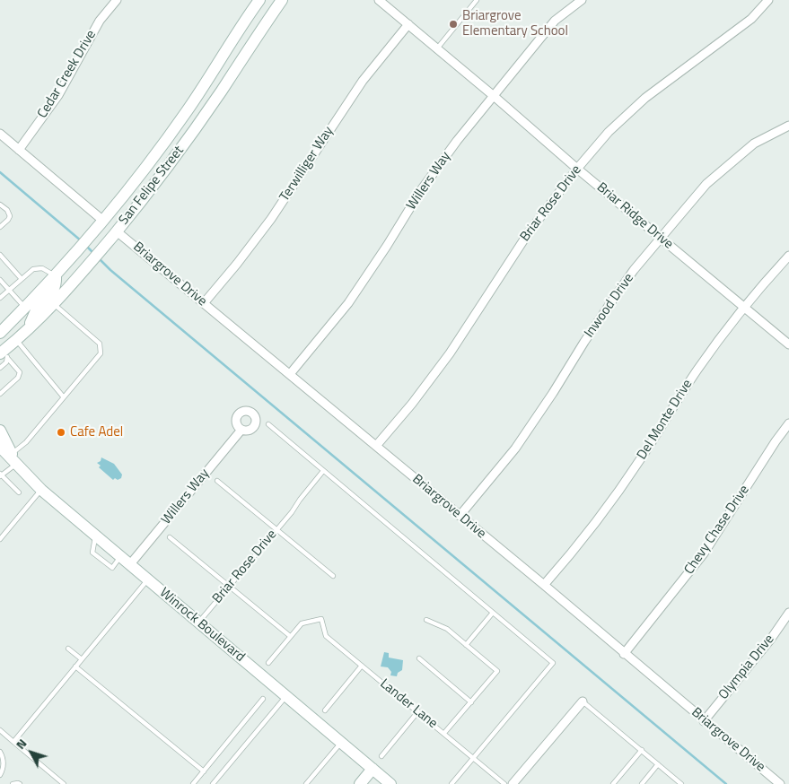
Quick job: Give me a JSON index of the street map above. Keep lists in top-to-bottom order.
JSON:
{
  "streets": {
    "main road": ["San Felipe Street", "Winrock Boulevard"],
    "street": [
      "Cedar Creek Drive",
      "Terwilliger Way",
      "Willers Way",
      "Briar Rose Drive",
      "Briar Ridge Drive",
      "Briargrove Drive",
      "Inwood Drive",
      "Del Monte Drive",
      "Chevy Chase Drive",
      "Olympia Drive"
    ],
    "lane": ["Lander Lane"]
  },
  "crossings": [
    ["Terwilliger Way", "Briar Ridge Drive"],
    ["Terwilliger Way", "Briargrove Drive"],
    ["Willers Way", "Briar Ridge Drive"],
    ["Willers Way", "Briargrove Drive"],
    ["Willers Way", "Winrock Boulevard"],
    ["San Felipe Street", "Briargrove Drive"],
    ["Briar Rose Drive", "Briar Ridge Drive"],
    ["Briar Rose Drive", "Briargrove Drive"],
    ["Briar Rose Drive", "Winrock Boulevard"],
    ["Briar Ridge Drive", "Inwood Drive"],
    ["Briar Ridge Drive", "Del Monte Drive"],
    ["Briargrove Drive", "Inwood Drive"],
    ["Briargrove Drive", "Del Monte Drive"],
    ["Briargrove Drive", "Chevy Chase Drive"],
    ["Briargrove Drive", "Olympia Drive"]
  ],
  "places": ["Briargrove Elementary School", "Cafe Adel"],
  "north": "top left"
}
